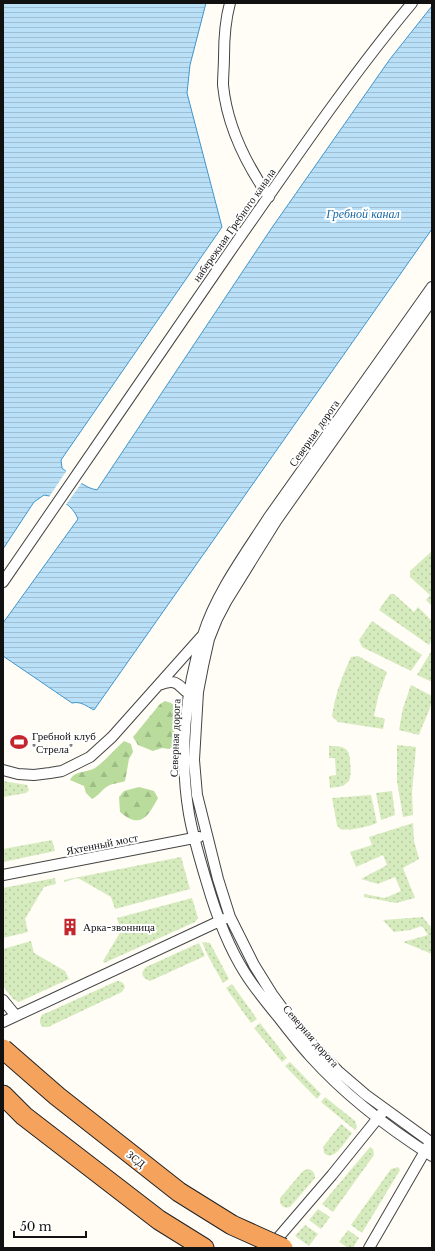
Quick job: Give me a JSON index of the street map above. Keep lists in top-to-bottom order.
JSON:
{
  "streets": {
    "highway": ["ЗСД"],
    "street": ["набережная Гребного канала", "Северная дорога", "Яхтенный мост"]
  },
  "crossings": [
    ["Северная дорога", "Яхтенный мост"]
  ],
  "water": ["Гребной канал"],
  "places": {
    "sports": ["Гребной клуб \"Стрела\""],
    "building": ["Арка-звонница"]
  },
  "scale_bar": "50 m"
}
